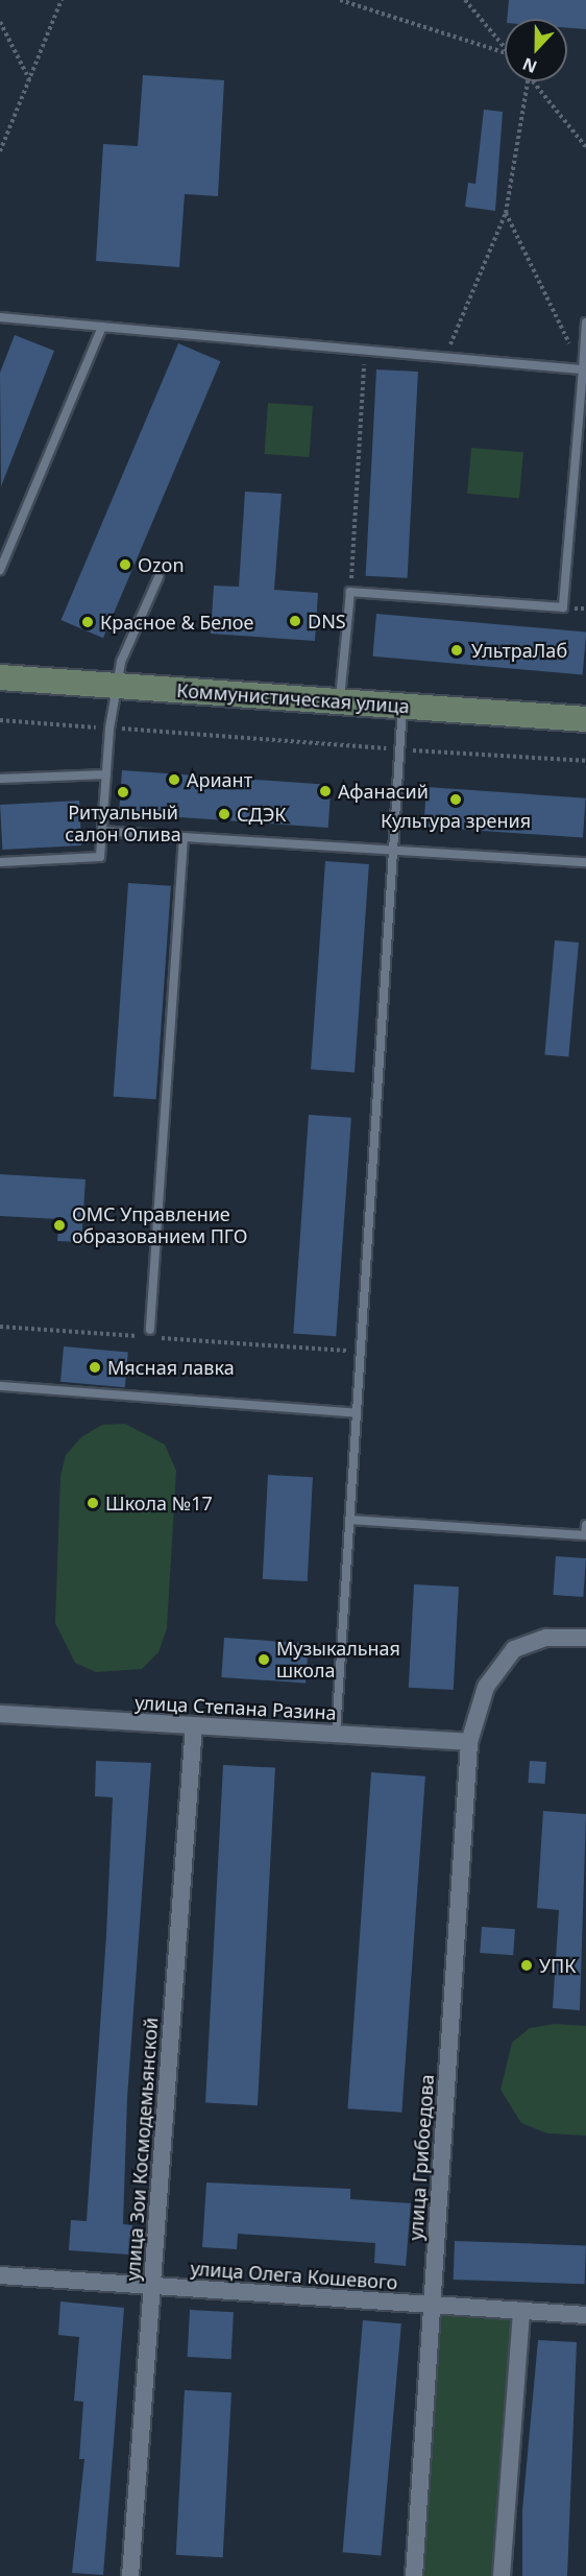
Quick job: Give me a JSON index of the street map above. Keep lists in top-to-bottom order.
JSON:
{
  "streets": {
    "street": [
      "Коммунистическая улица",
      "улица Степана Разина",
      "улица Зои Космодемьянской",
      "улица Грибоедова",
      "улица Олега Кошевого"
    ]
  },
  "crossings": [
    ["улица Степана Разина", "улица Зои Космодемьянской"],
    ["улица Степана Разина", "улица Грибоедова"],
    ["улица Зои Космодемьянской", "улица Олега Кошевого"],
    ["улица Грибоедова", "улица Олега Кошевого"]
  ],
  "places": [
    "Ozon",
    "DNS",
    "Красное & Белое",
    "УльтраЛаб",
    "Ариант",
    "Афанасий",
    "Ритуальный салон Олива",
    "Культура зрения",
    "СДЭК",
    "ОМС Управление образованием ПГО",
    "Мясная лавка",
    "Школа №17",
    "Музыкальная школа",
    "УПК"
  ],
  "north": "bottom"
}
